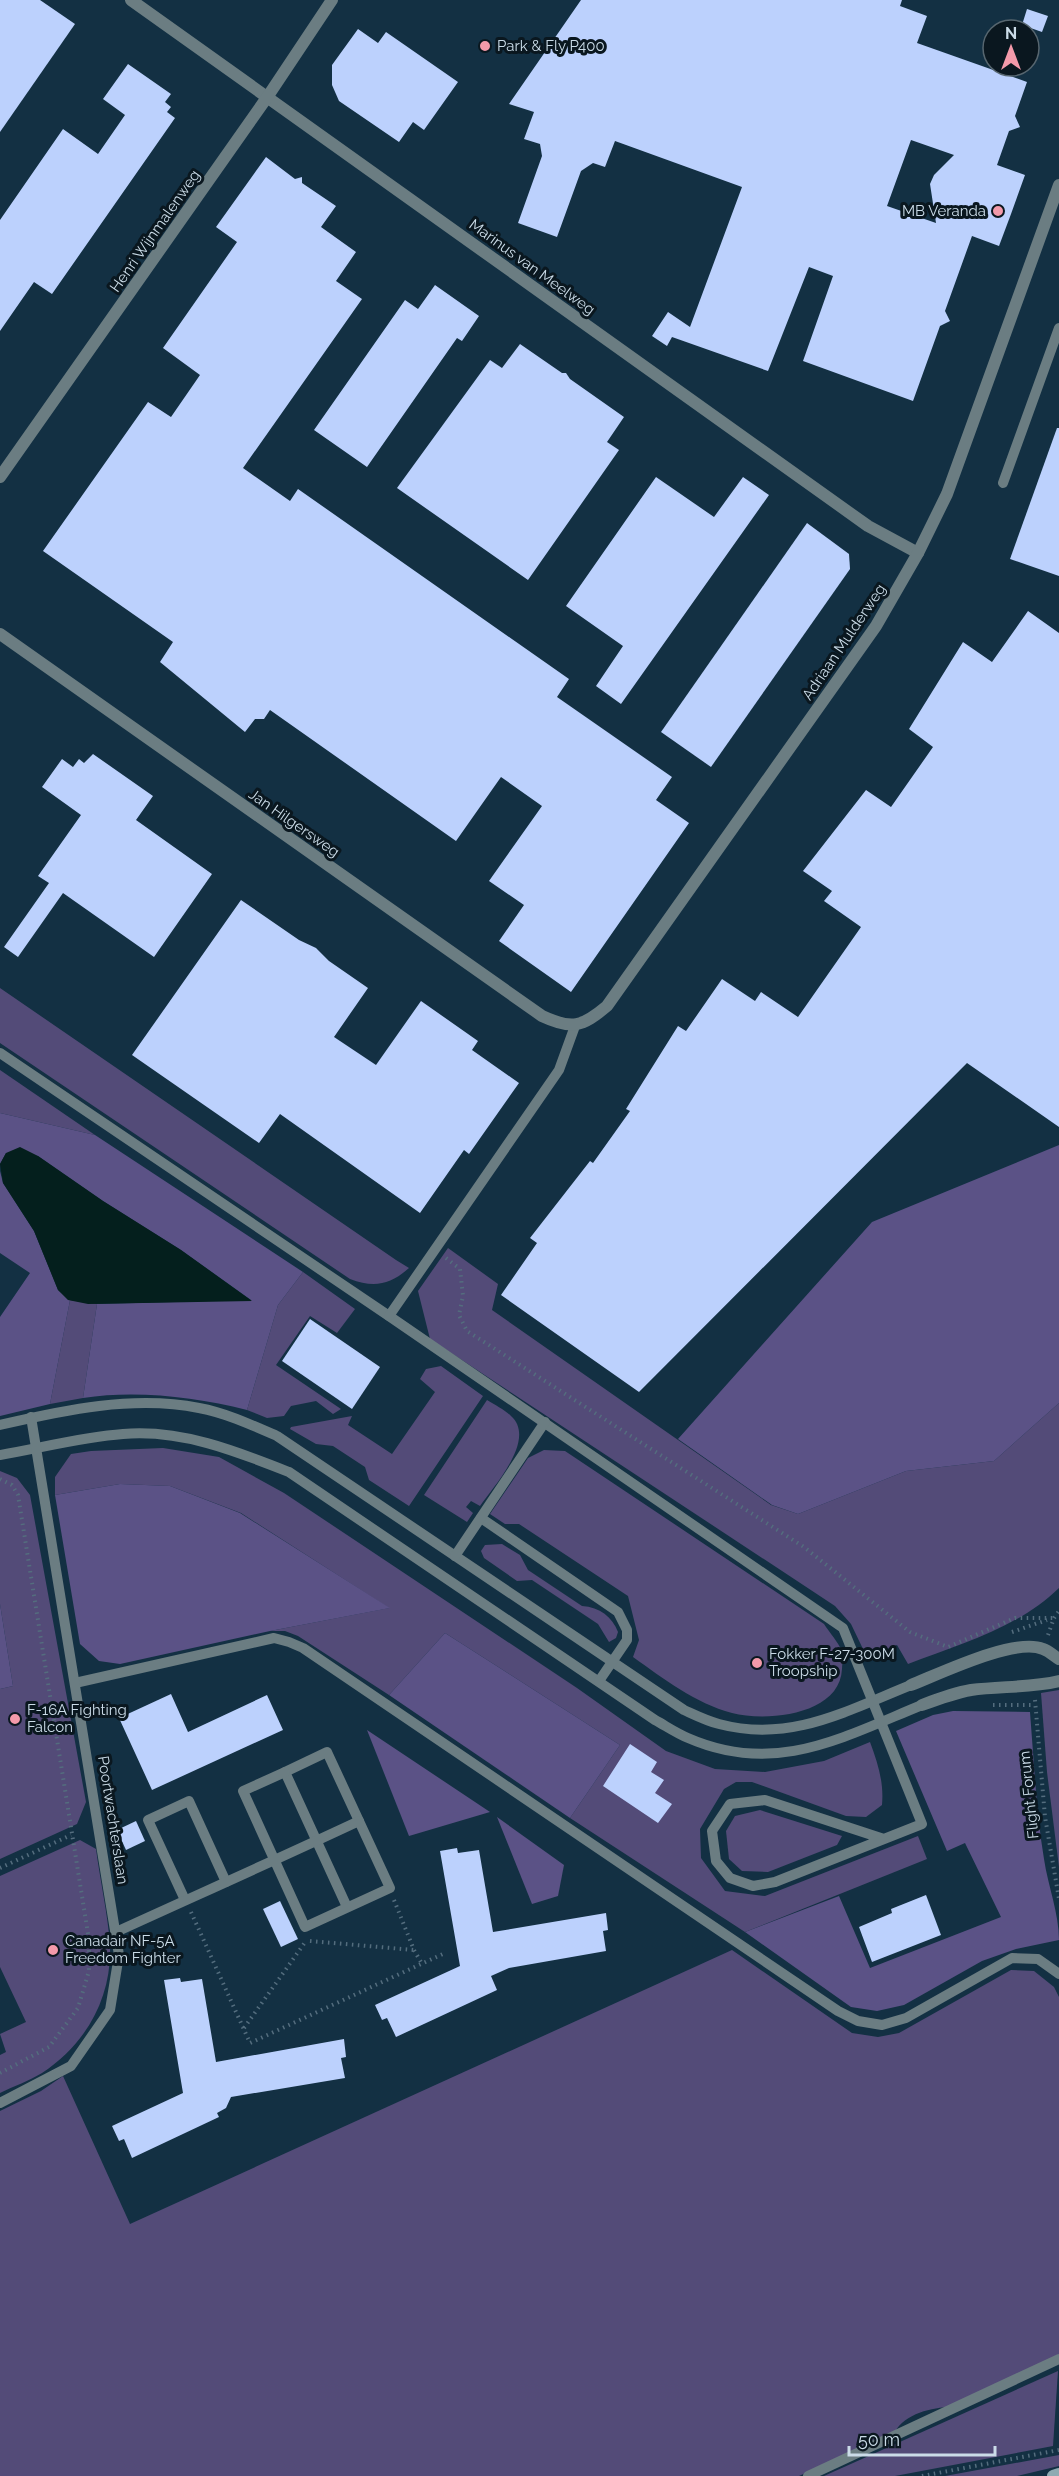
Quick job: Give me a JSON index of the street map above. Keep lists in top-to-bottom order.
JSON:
{
  "streets": {
    "street": [
      "Henri Wijnmalenweg",
      "Marinus van Meelweg",
      "Adriaan Mulderweg",
      "Jan Hilgersweg"
    ],
    "lane": ["Poortwachterslaan"],
    "path": ["Flight Forum"]
  },
  "crossings": [
    ["Henri Wijnmalenweg", "Marinus van Meelweg"],
    ["Marinus van Meelweg", "Adriaan Mulderweg"],
    ["Adriaan Mulderweg", "Jan Hilgersweg"]
  ],
  "places": [
    "Park & Fly P400",
    "MB Veranda",
    "Fokker F-27-300M Troopship",
    "F-16A Fighting Falcon",
    "Canadair NF-5A Freedom Fighter"
  ],
  "scale_bar": "50 m",
  "north": "top"
}
